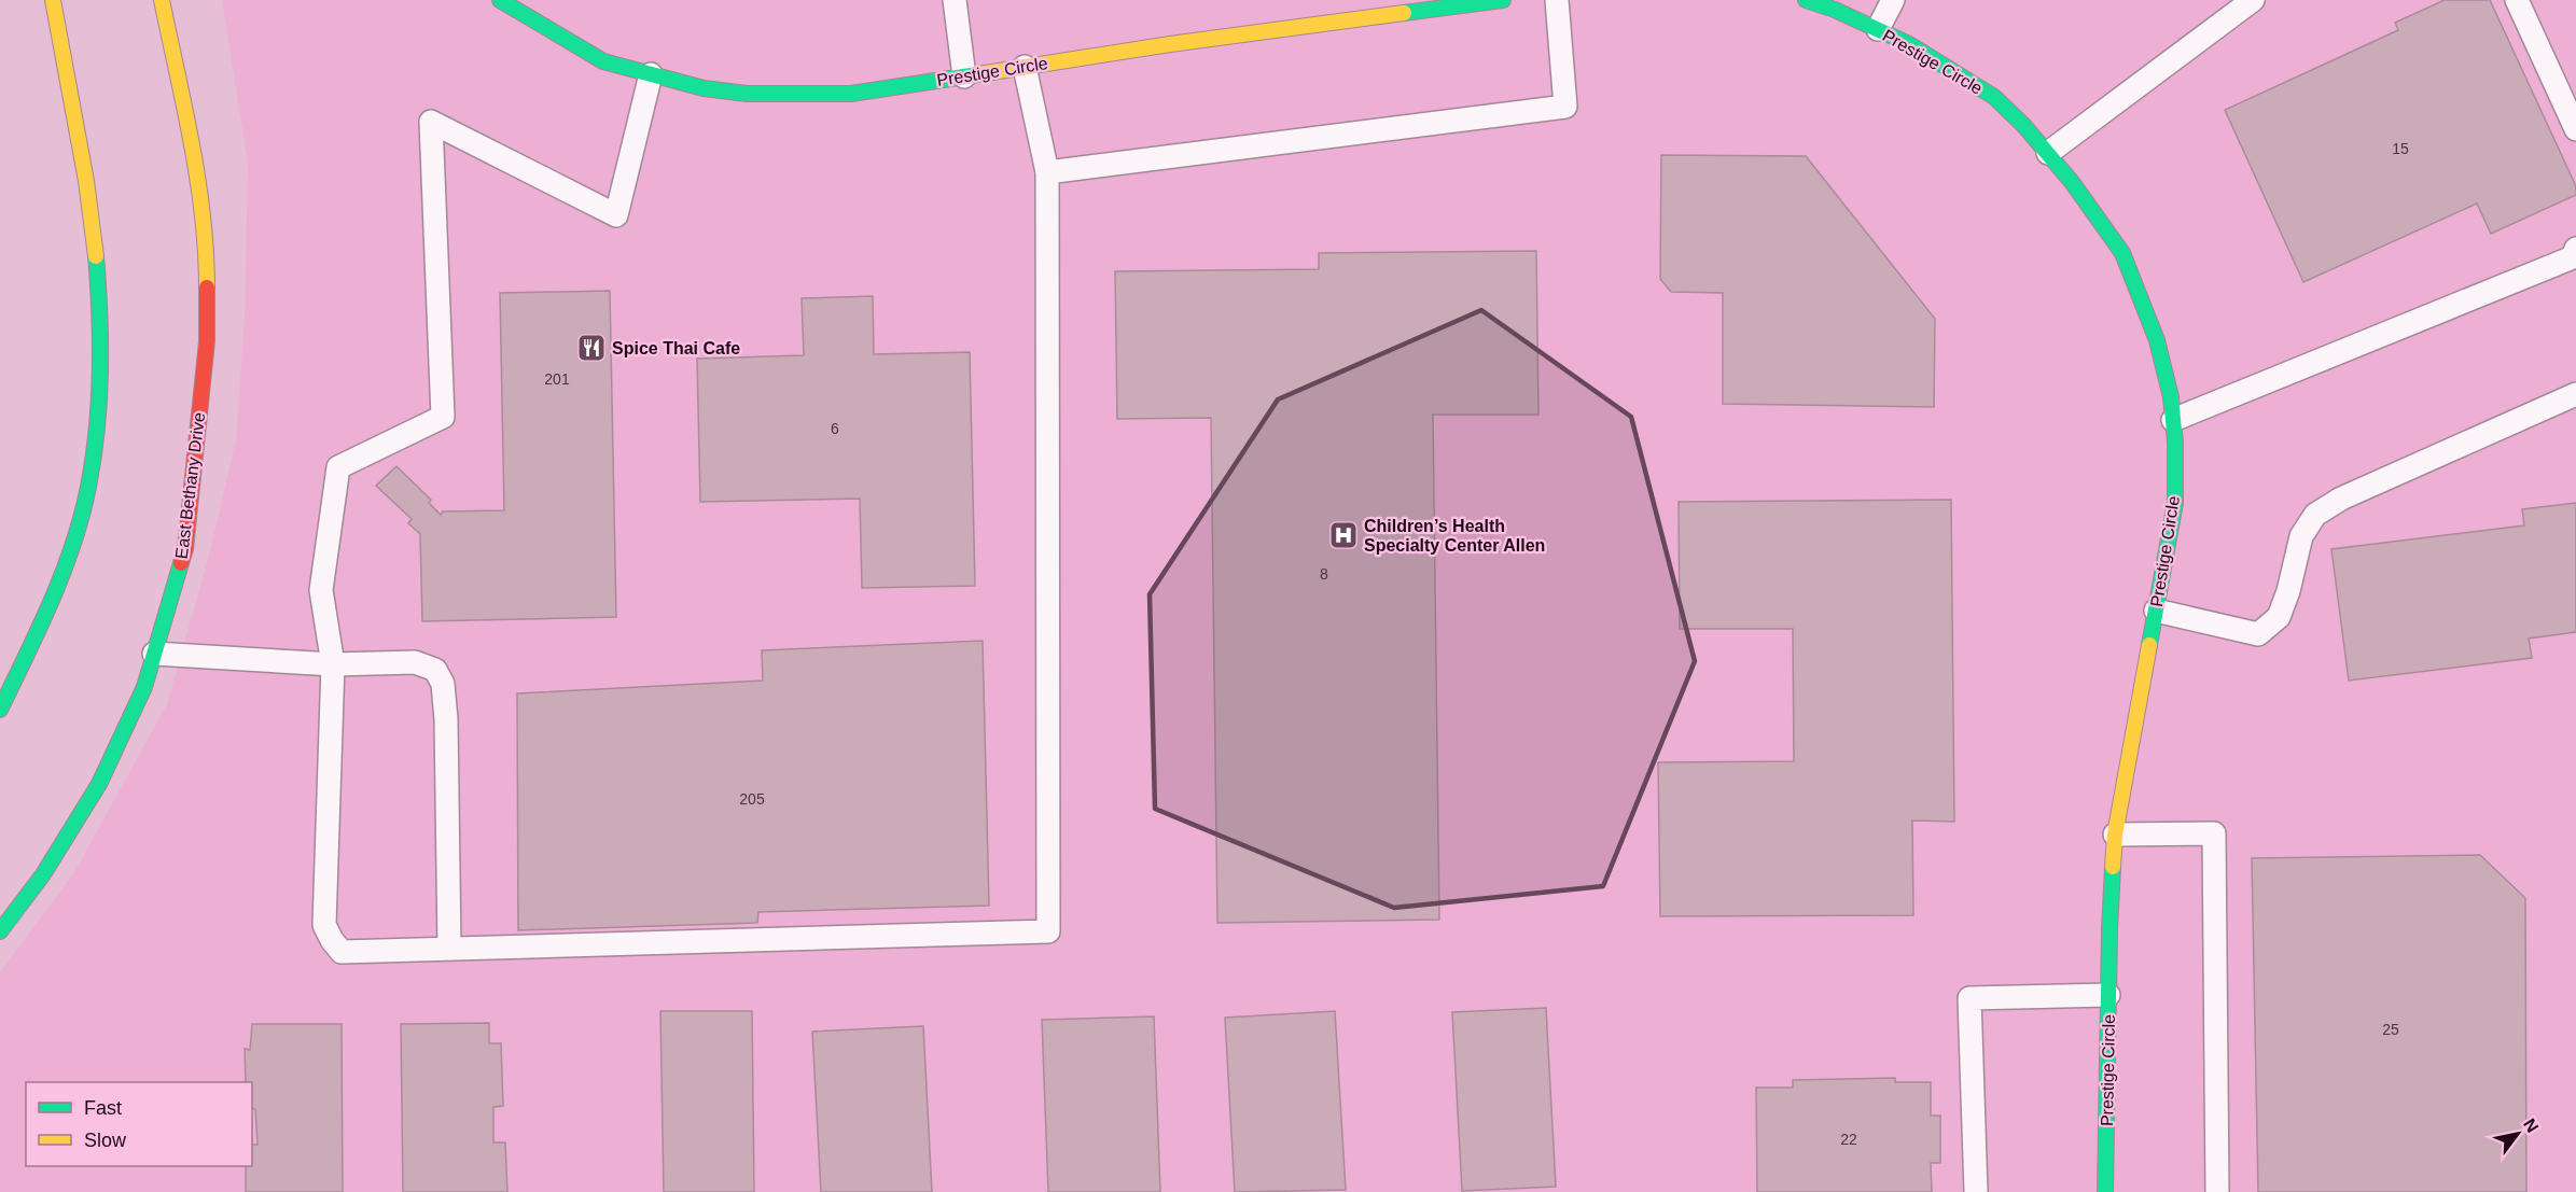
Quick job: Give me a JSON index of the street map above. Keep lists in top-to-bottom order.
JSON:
{
  "streets": {
    "street": ["Prestige Circle", "East Bethany Drive"]
  },
  "places": {
    "restaurant": ["Spice Thai Cafe"],
    "hospital": ["Children’s Health Specialty Center Allen"]
  },
  "house_numbers": [
    "15",
    "201",
    "6",
    "8",
    "205",
    "25",
    "22"
  ],
  "legend": ["Fast", "Slow"],
  "north": "top right"
}
